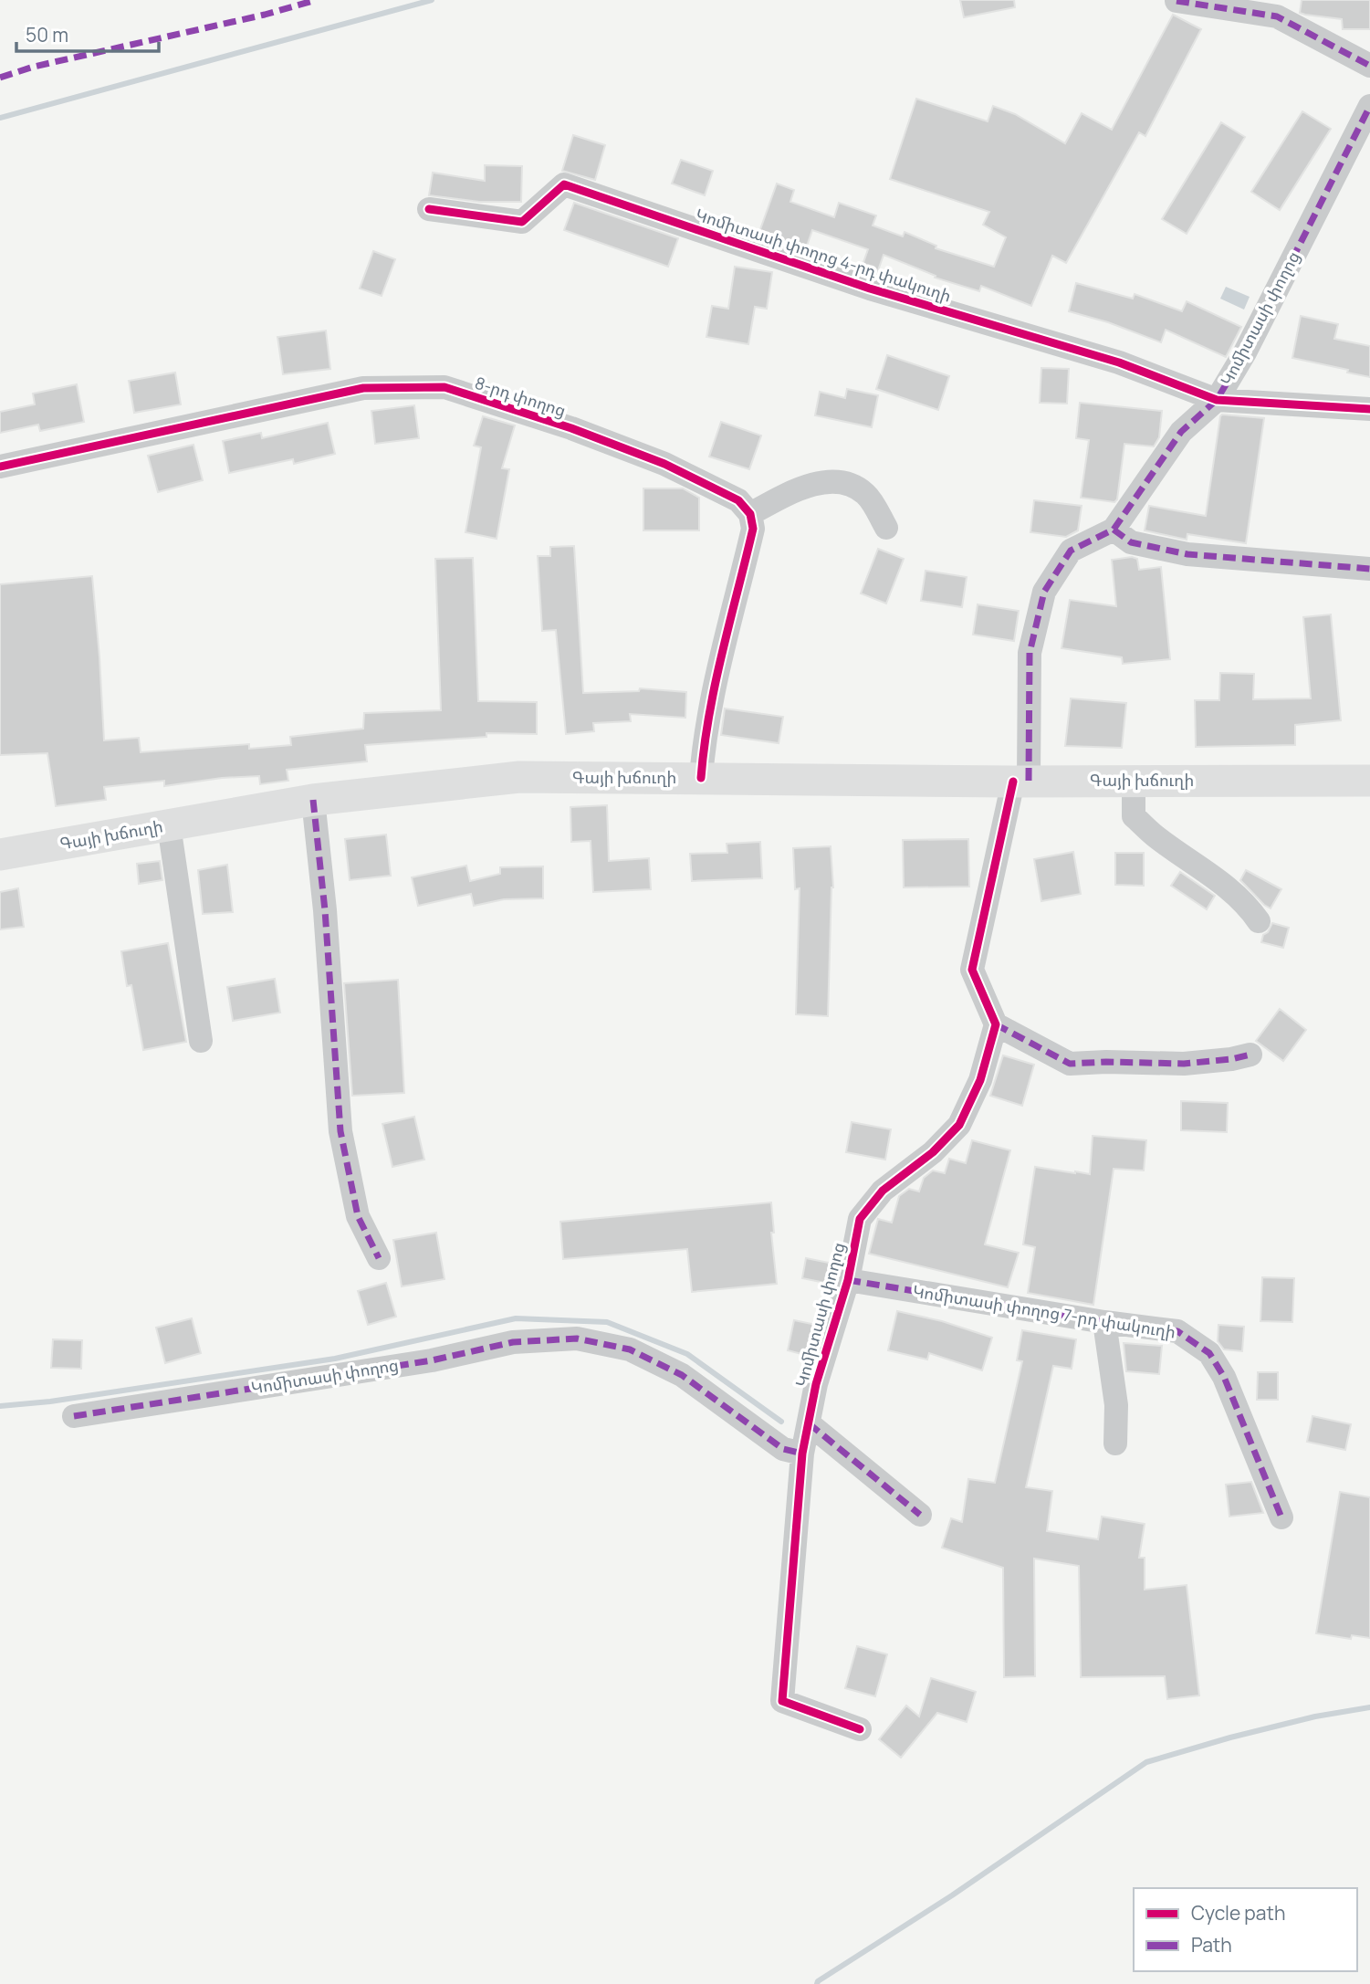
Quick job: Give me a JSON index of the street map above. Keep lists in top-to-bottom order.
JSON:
{
  "streets": {
    "main road": ["Գայի խճուղի"],
    "street": [
      "Կոմիտասի փողոց 4-րդ փակուղի",
      "Կոմիտասի փողոց",
      "8-րդ փողոց",
      "Կոմիտասի փողոց 7-րդ փակուղի"
    ]
  },
  "crossings": [
    ["Կոմիտասի փողոց 4-րդ փակուղի", "Կոմիտասի փողոց"],
    ["Կոմիտասի փողոց", "Գայի խճուղի"],
    ["Կոմիտասի փողոց", "Կոմիտասի փողոց 7-րդ փակուղի"]
  ],
  "legend": ["Cycle path", "Path"],
  "scale_bar": "50 m"
}
